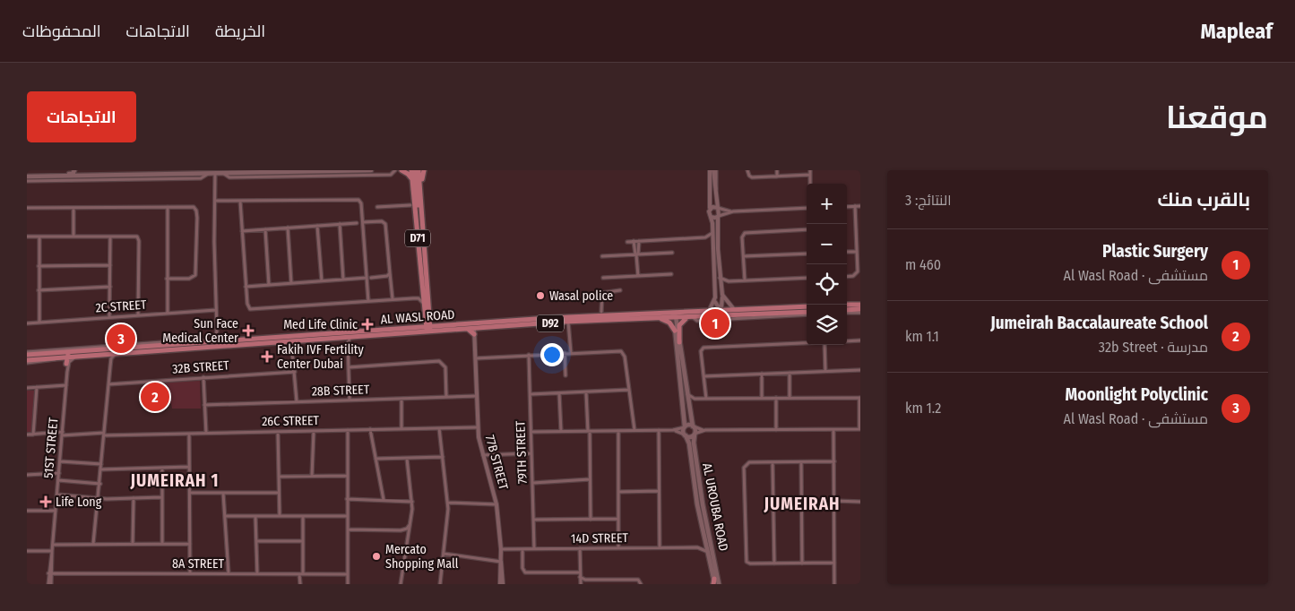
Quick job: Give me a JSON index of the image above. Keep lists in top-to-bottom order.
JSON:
{
  "streets": {
    "main road": [
      "D71",
      "AL WASL ROAD",
      "D92",
      "AL UROUBA ROAD"
    ],
    "street": [
      "2C STREET",
      "32B STREET",
      "28B STREET",
      "26C STREET",
      "51ST STREET",
      "79TH STREET",
      "77B STREET",
      "14D STREET",
      "8A STREET"
    ]
  },
  "crossings": [
    ["D71", "AL WASL ROAD"],
    ["AL WASL ROAD", "51ST STREET"],
    ["AL WASL ROAD", "77B STREET"],
    ["28B STREET", "77B STREET"],
    ["26C STREET", "51ST STREET"],
    ["26C STREET", "77B STREET"],
    ["51ST STREET", "8A STREET"],
    ["79TH STREET", "14D STREET"],
    ["77B STREET", "14D STREET"],
    ["AL UROUBA ROAD", "14D STREET"]
  ],
  "districts": ["JUMEIRAH 1", "JUMEIRAH"],
  "places": {
    "other": ["Wasal police", "Mercato Shopping Mall"],
    "health": [
      "Med Life Clinic",
      "Sun Face Medical Center",
      "Fakih IVF Fertility Center Dubai",
      "Life Long"
    ]
  },
  "page": {
    "header": "Mapleaf",
    "nav": ["الخريطة", "الاتجاهات", "المحفوظات"],
    "title": "موقعنا",
    "buttons": "الاتجاهات",
    "heading": ["بالقرب منك", "النتائج: 3"],
    "map_buttons": ["+", "−"],
    "list": [
      {
        "mark": "1",
        "name": "Plastic Surgery",
        "note": "مستشفى · Al Wasl Road",
        "value": "460 m"
      },
      {
        "mark": "2",
        "name": "Jumeirah Baccalaureate School",
        "note": "مدرسة · 32b Street",
        "value": "1.1 km"
      },
      {
        "mark": "3",
        "name": "Moonlight Polyclinic",
        "note": "مستشفى · Al Wasl Road",
        "value": "1.2 km"
      }
    ],
    "pins": ["1", "3", "2"]
  }
}
